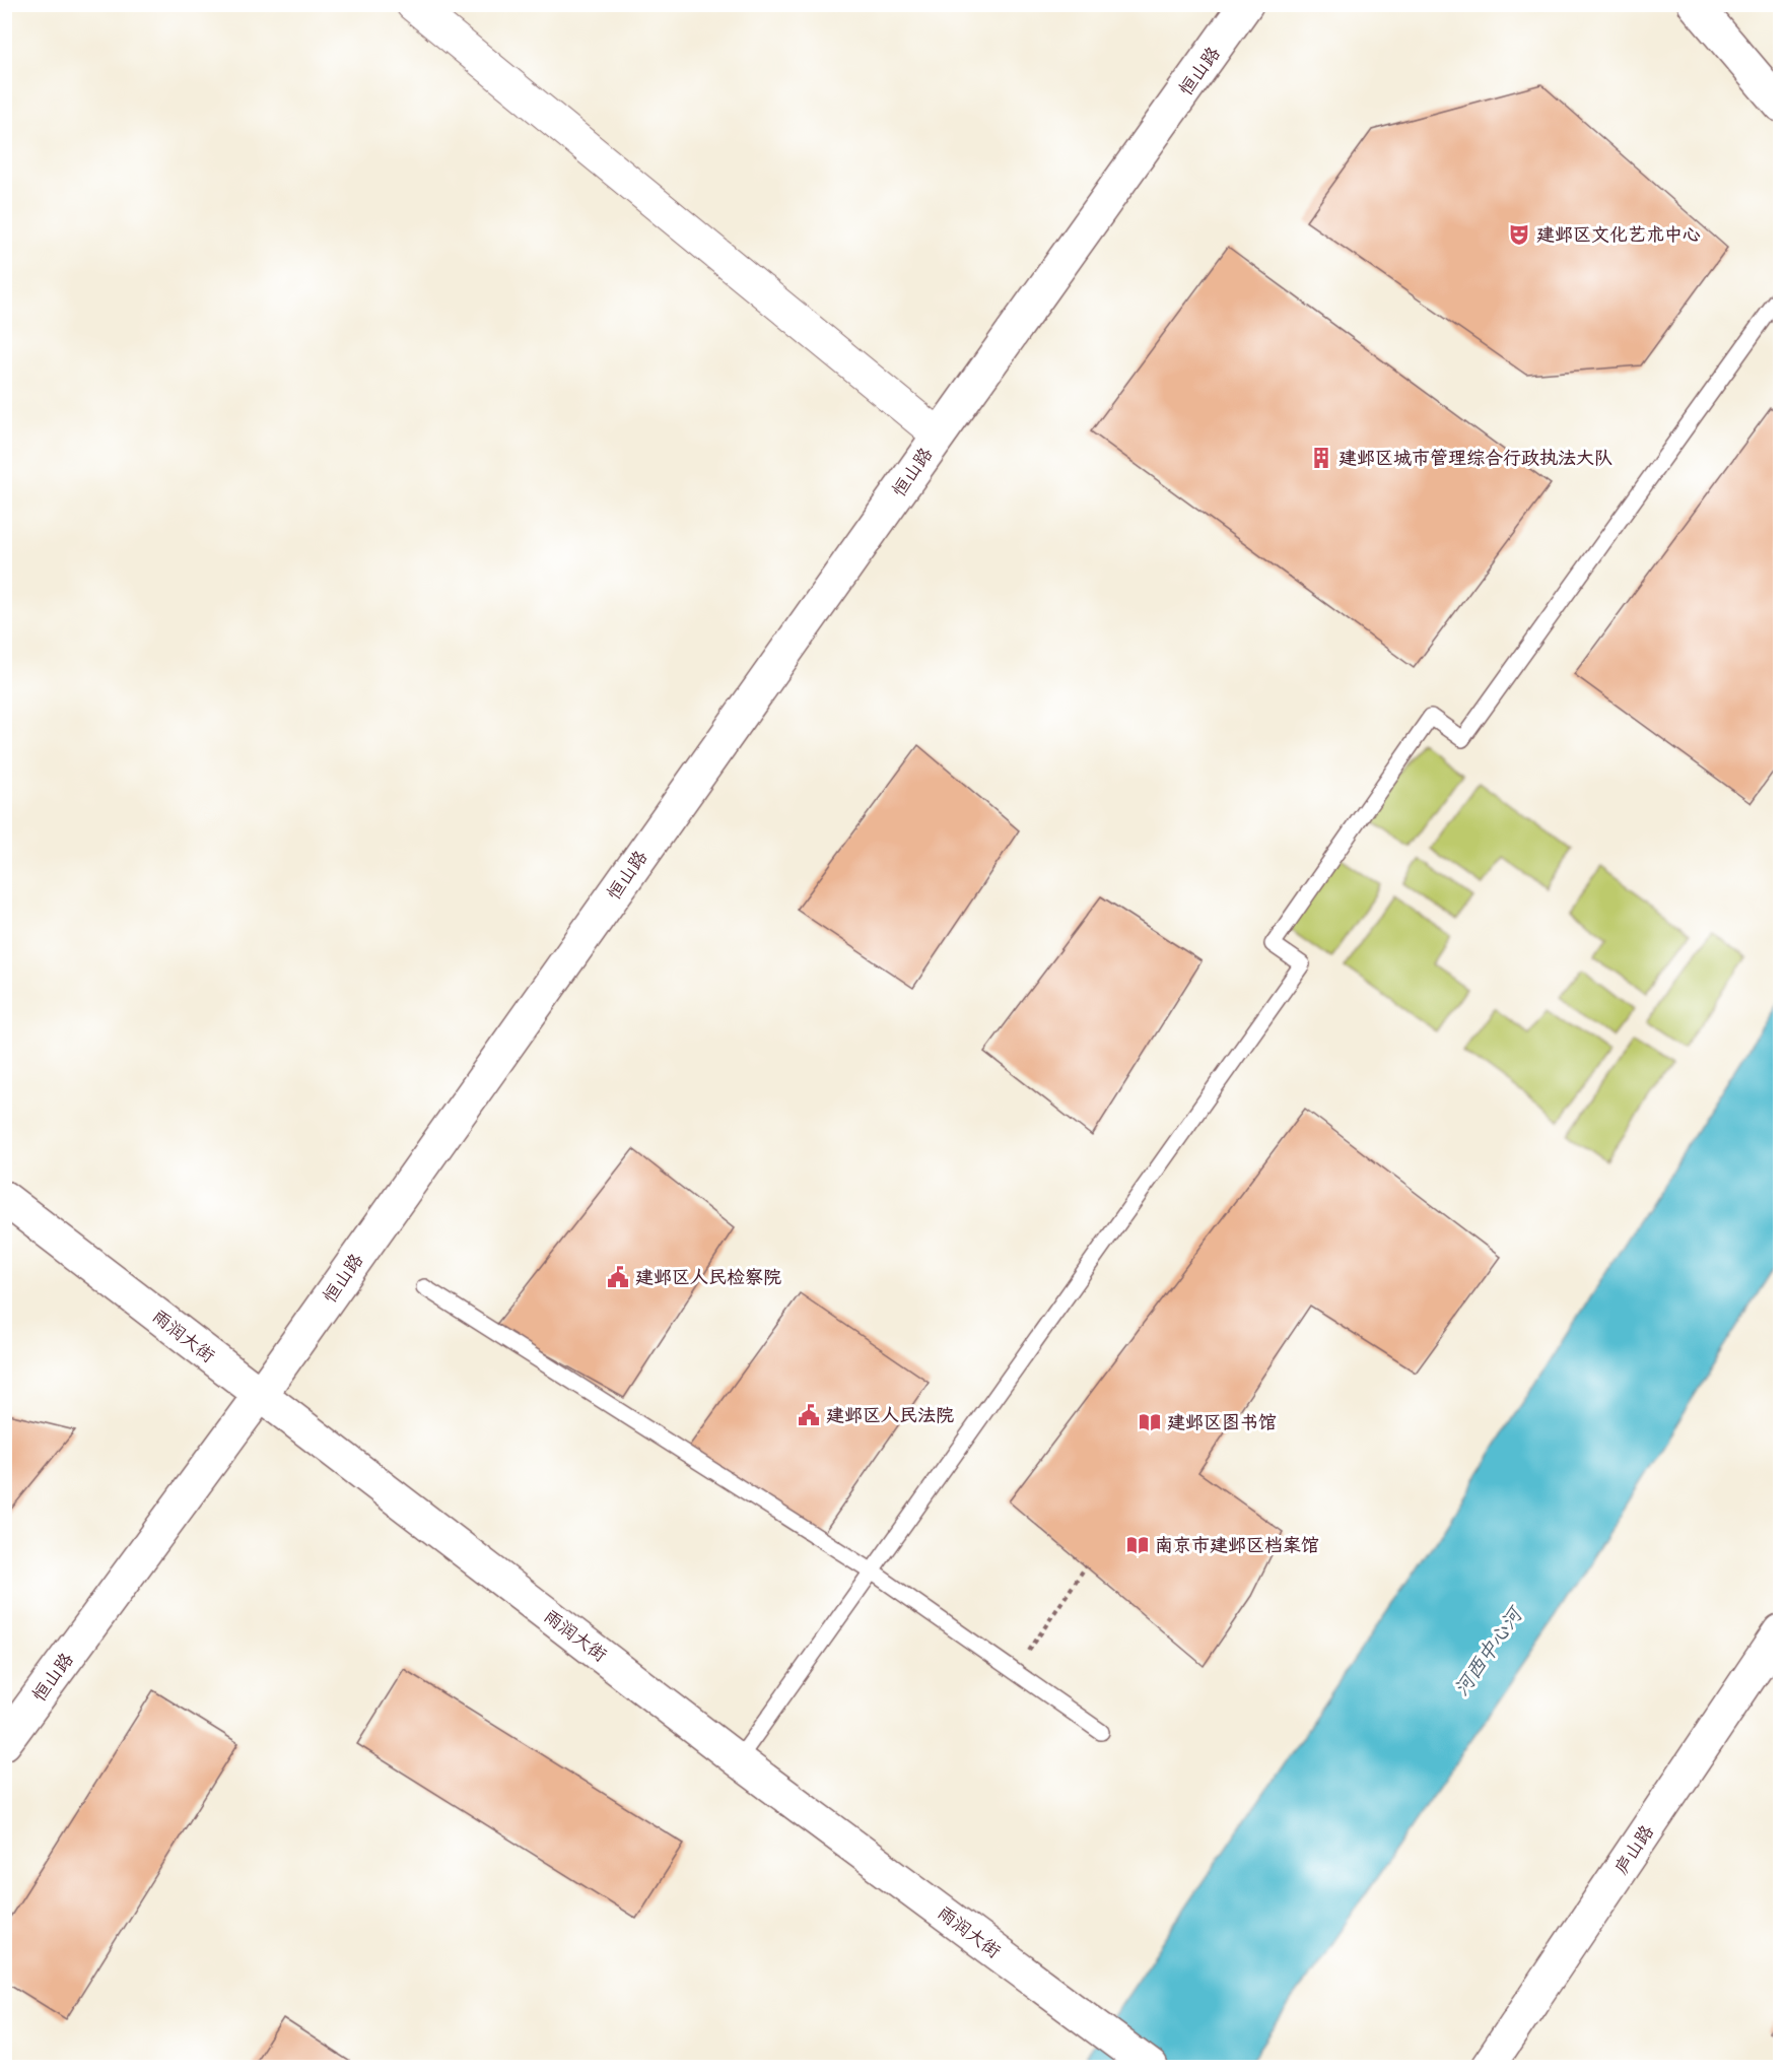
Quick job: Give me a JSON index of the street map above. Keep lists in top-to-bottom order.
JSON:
{
  "streets": {
    "street": ["恒山路", "雨润大街", "庐山路"]
  },
  "crossings": [
    ["恒山路", "雨润大街"]
  ],
  "water": ["河西中心河"],
  "places": {
    "theatre": ["建邺区文化艺术中心"],
    "building": ["建邺区城市管理综合行政执法大队"],
    "public building": ["建邺区人民检察院", "建邺区人民法院"],
    "library": ["建邺区图书馆", "南京市建邺区档案馆"]
  }
}
